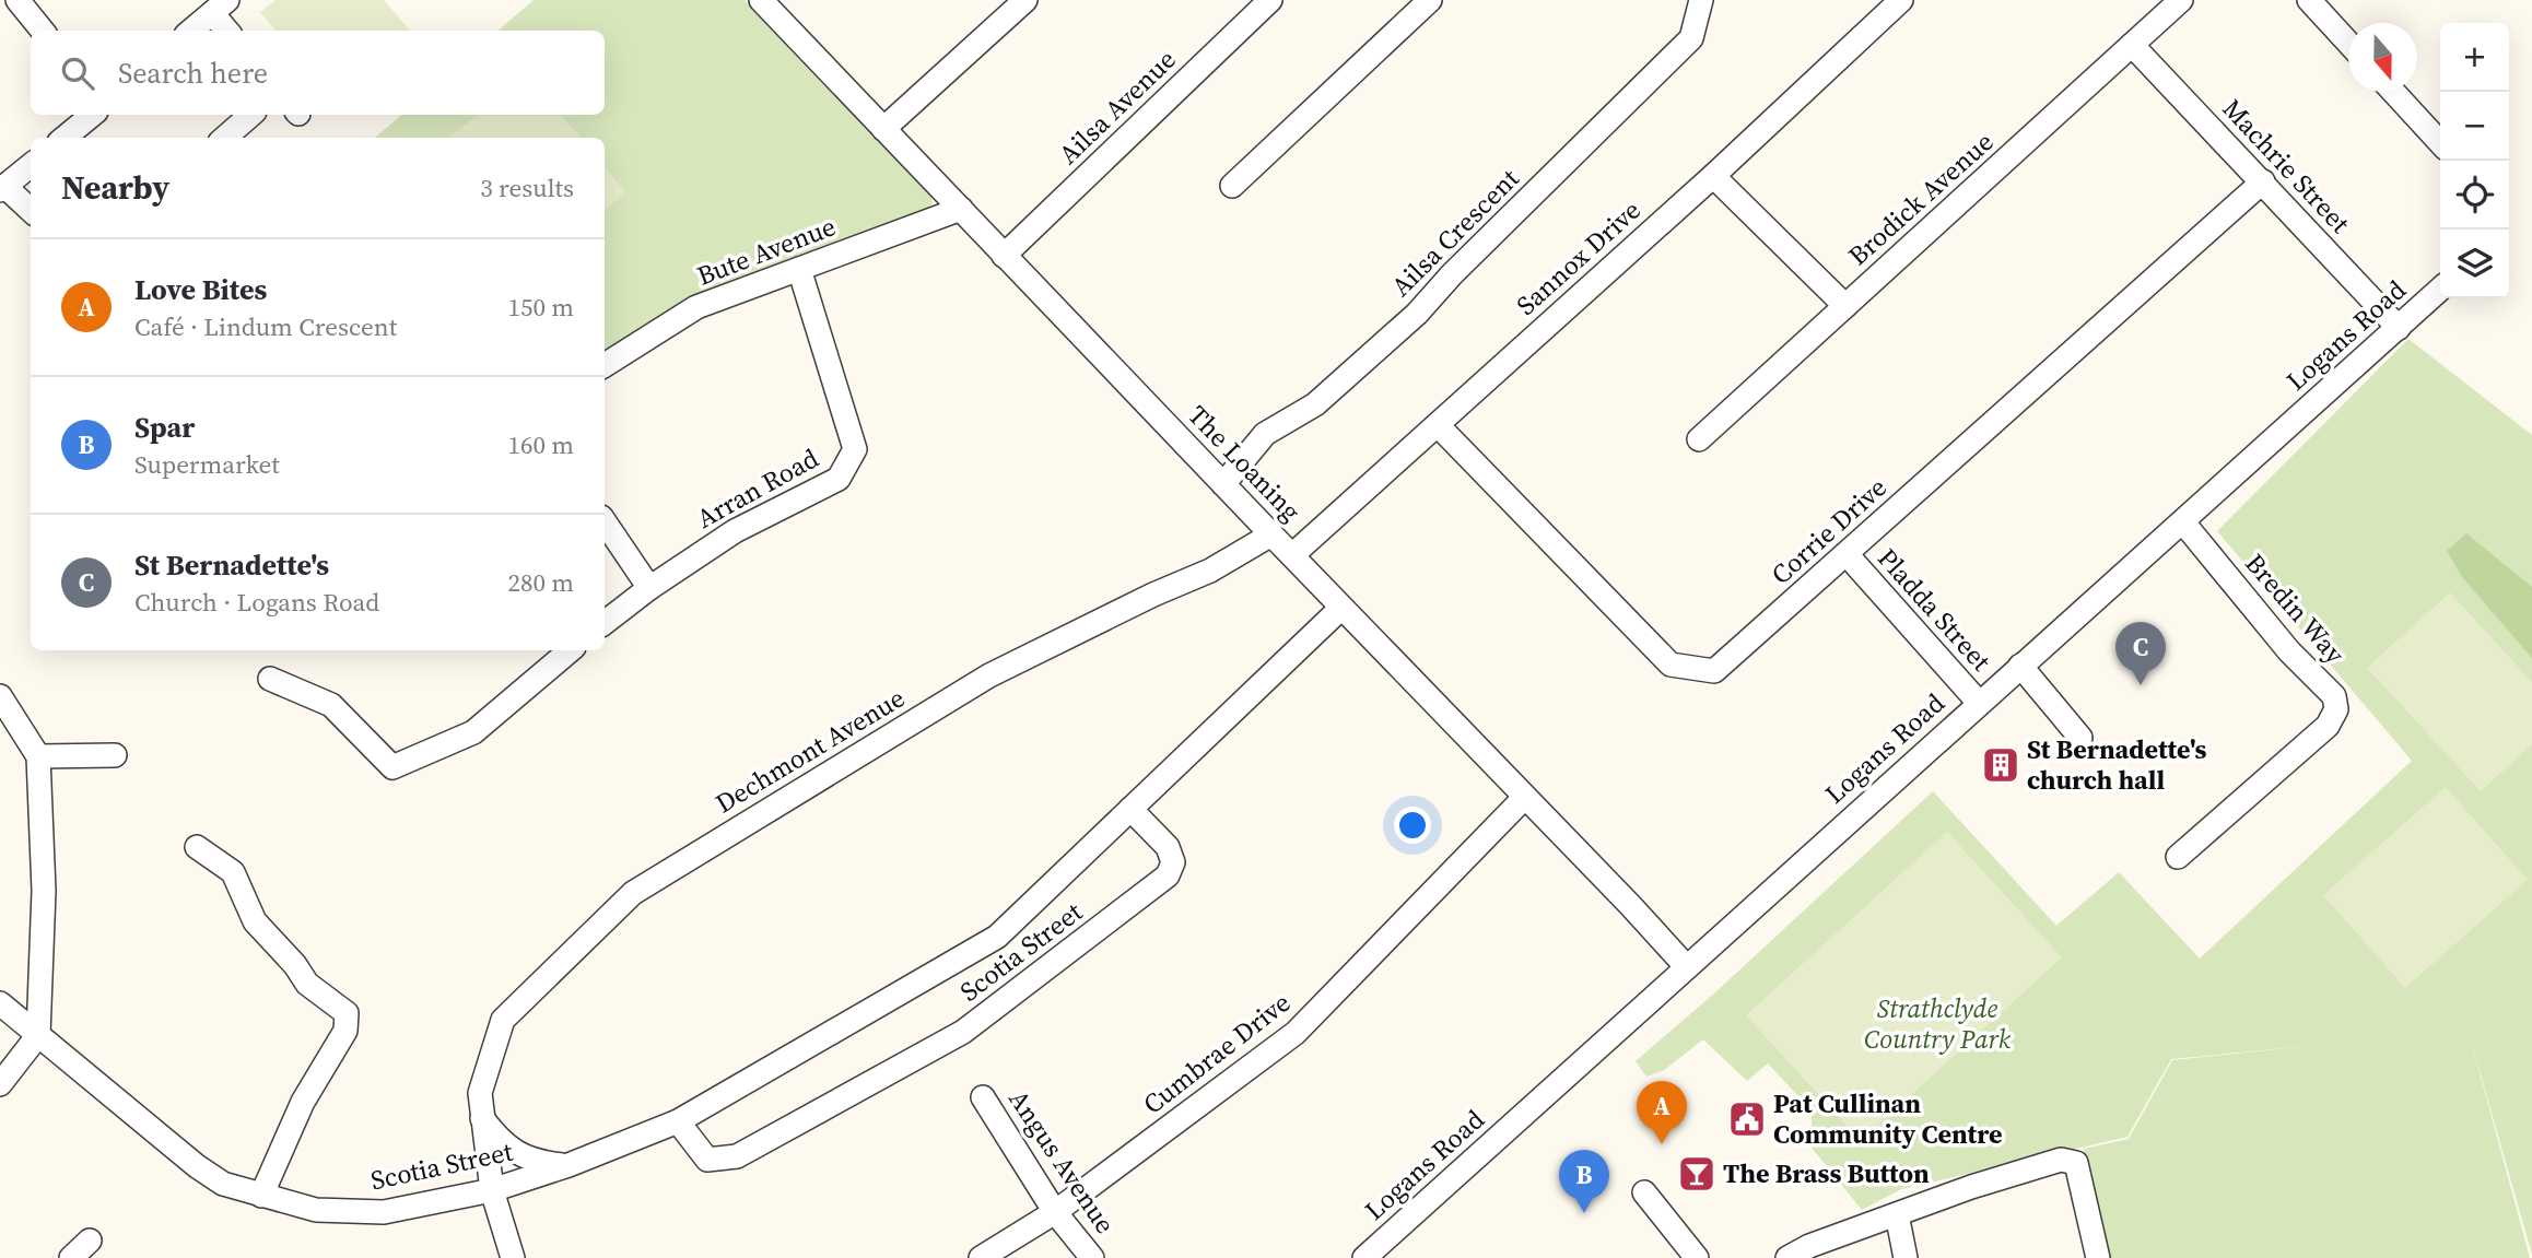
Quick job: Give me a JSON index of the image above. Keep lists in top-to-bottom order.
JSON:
{
  "streets": {
    "street": [
      "Ailsa Avenue",
      "Machrie Street",
      "Brodick Avenue",
      "Ailsa Crescent",
      "Bute Avenue",
      "Sannox Drive",
      "Logans Road",
      "The Loaning",
      "Arran Road",
      "Corrie Drive",
      "Bredin Way",
      "Pladda Street",
      "Dechmont Avenue",
      "Scotia Street",
      "Cumbrae Drive",
      "Angus Avenue"
    ]
  },
  "crossings": [
    ["Ailsa Avenue", "The Loaning"],
    ["Machrie Street", "Brodick Avenue"],
    ["Machrie Street", "Logans Road"],
    ["Machrie Street", "Corrie Drive"],
    ["Ailsa Crescent", "The Loaning"],
    ["Bute Avenue", "The Loaning"],
    ["Bute Avenue", "Arran Road"],
    ["Sannox Drive", "The Loaning"],
    ["Sannox Drive", "Corrie Drive"],
    ["Logans Road", "The Loaning"],
    ["Logans Road", "Bredin Way"],
    ["Logans Road", "Pladda Street"],
    ["The Loaning", "Dechmont Avenue"],
    ["The Loaning", "Scotia Street"],
    ["The Loaning", "Cumbrae Drive"],
    ["Corrie Drive", "Pladda Street"],
    ["Dechmont Avenue", "Scotia Street"],
    ["Cumbrae Drive", "Angus Avenue"]
  ],
  "parks": ["Strathclyde Country Park"],
  "places": {
    "building": ["St Bernadette's church hall"],
    "public building": ["Pat Cullinan Community Centre"],
    "bar": ["The Brass Button"]
  },
  "north": "bottom",
  "page": {
    "map_buttons": ["+", "−"],
    "search": "Search here",
    "heading": ["Nearby", "3 results"],
    "list": [
      {
        "mark": "A",
        "name": "Love Bites",
        "note": "Café · Lindum Crescent",
        "value": "150 m"
      },
      {
        "mark": "B",
        "name": "Spar",
        "note": "Supermarket",
        "value": "160 m"
      },
      {
        "mark": "C",
        "name": "St Bernadette's",
        "note": "Church · Logans Road",
        "value": "280 m"
      }
    ],
    "pins": ["C", "A", "B"]
  }
}
